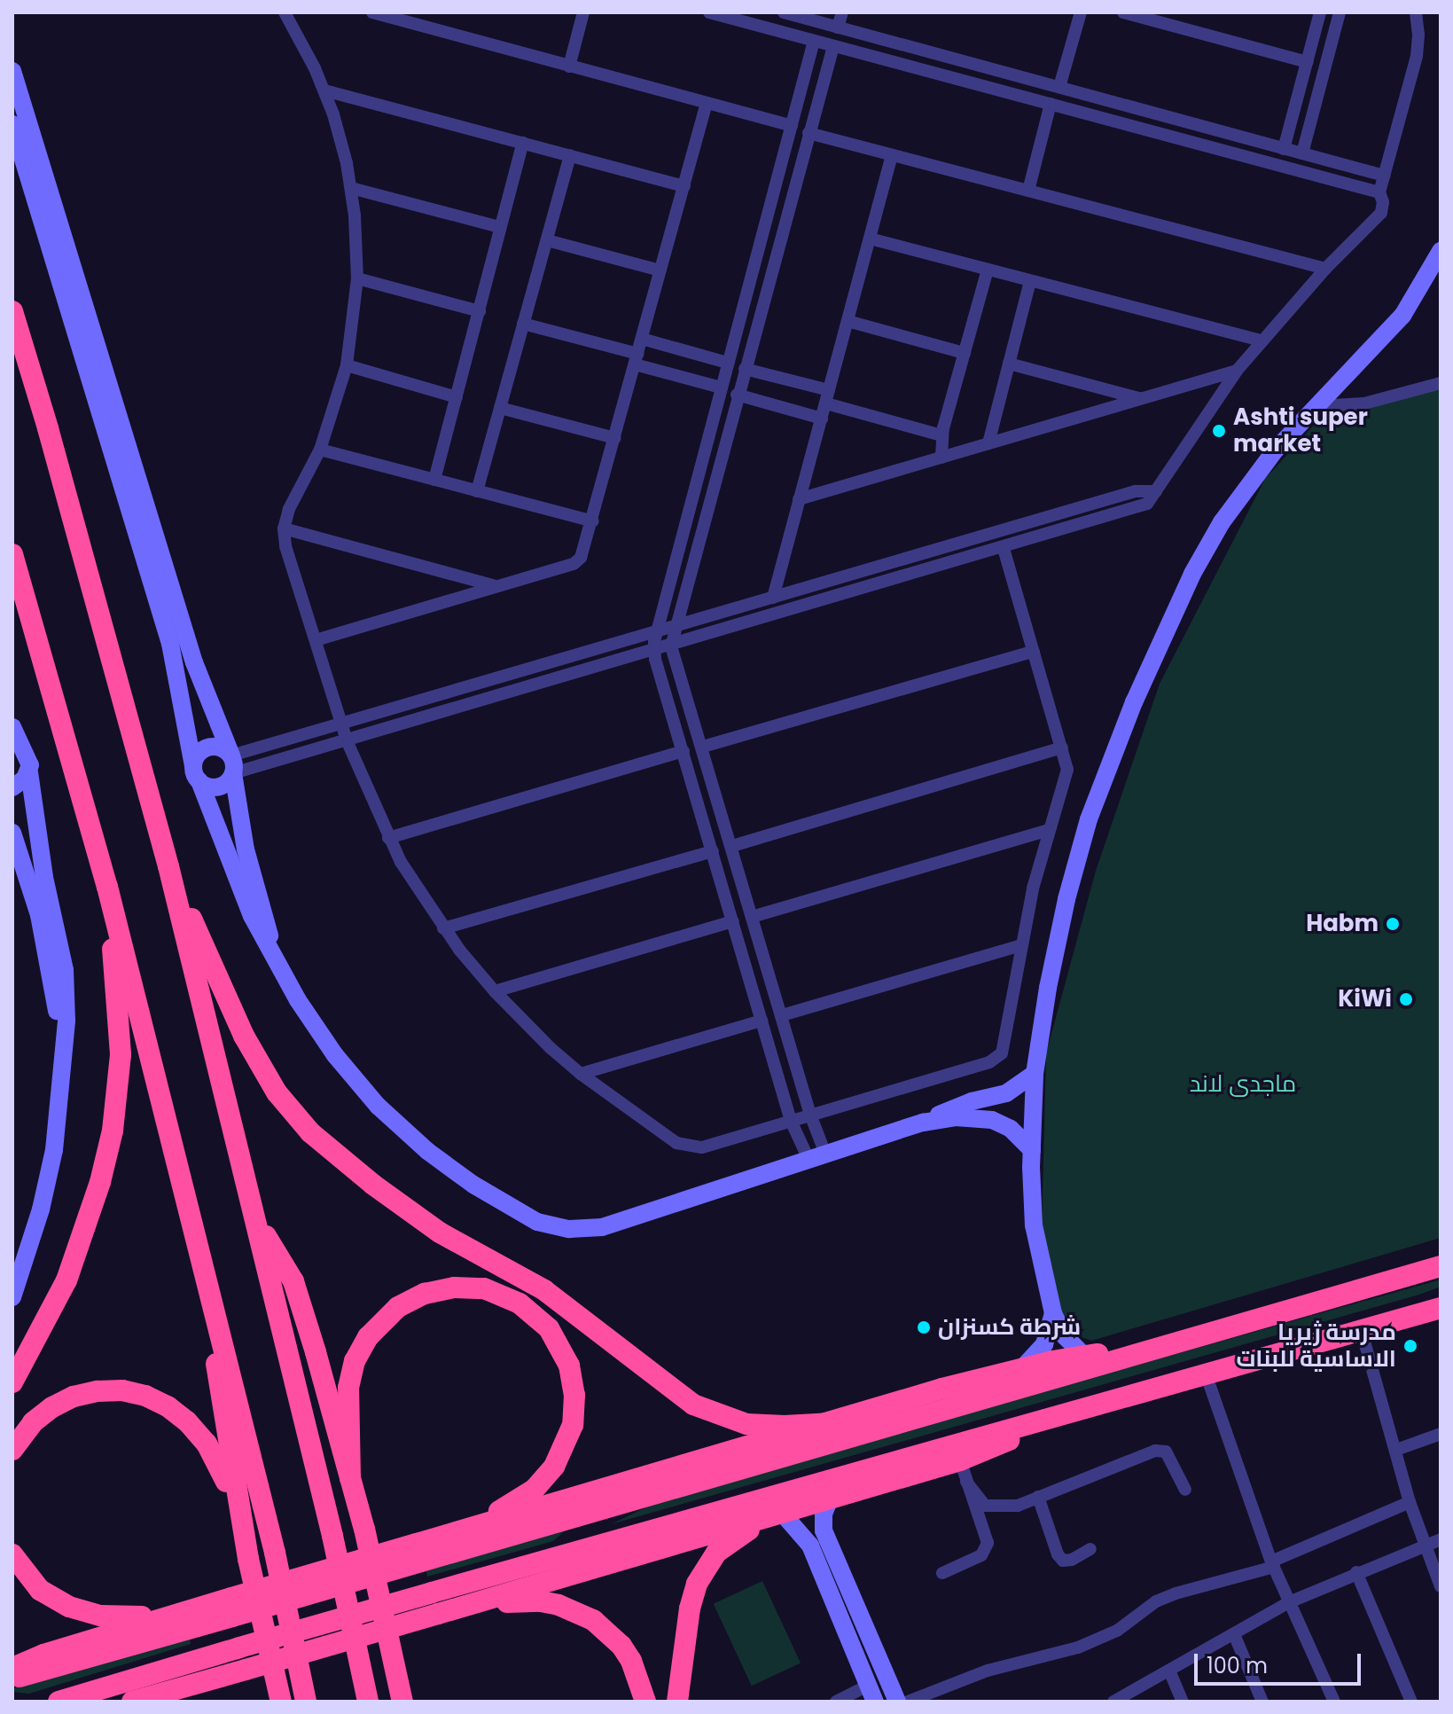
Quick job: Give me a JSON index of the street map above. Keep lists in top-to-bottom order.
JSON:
{
  "parks": ["ماجدی لاند"],
  "places": [
    "Ashti super market",
    "Habm",
    "KiWi",
    "شرطة كسنزان",
    "مدرسة ژيريا الاساسية للبنات"
  ],
  "scale_bar": "100 m"
}
